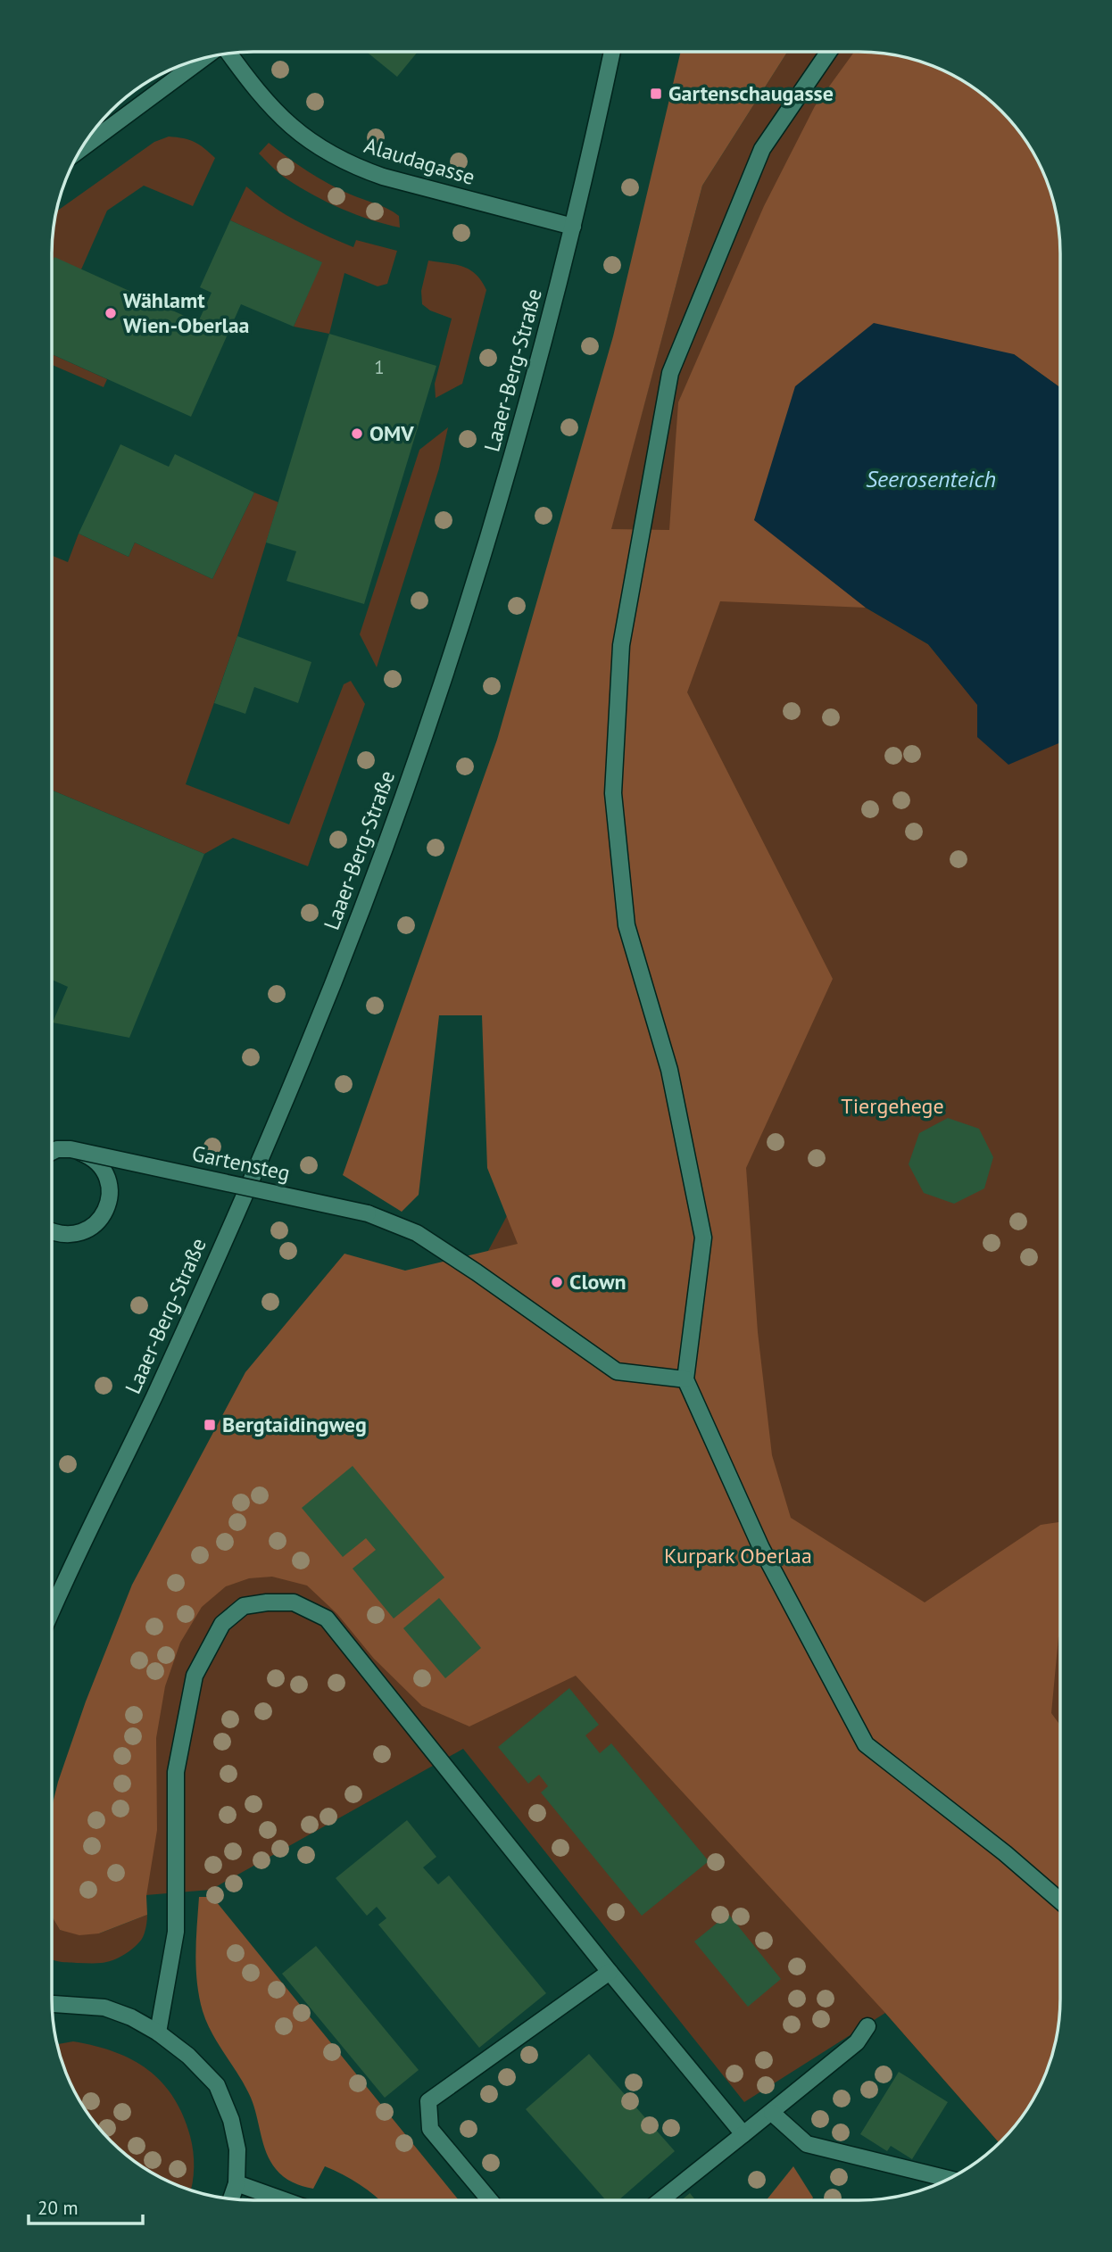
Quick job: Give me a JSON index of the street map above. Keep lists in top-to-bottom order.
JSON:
{
  "streets": {
    "street": ["Alaudagasse", "Laaer-Berg-Straße", "Gartensteg"]
  },
  "crossings": [
    ["Alaudagasse", "Laaer-Berg-Straße"]
  ],
  "water": ["Seerosenteich"],
  "parks": ["Tiergehege", "Kurpark Oberlaa"],
  "places": {
    "transit": ["Gartenschaugasse", "Bergtaidingweg"],
    "other": ["Wählamt Wien-Oberlaa", "OMV", "Clown"]
  },
  "house_numbers": ["1"],
  "scale_bar": "20 m"
}
